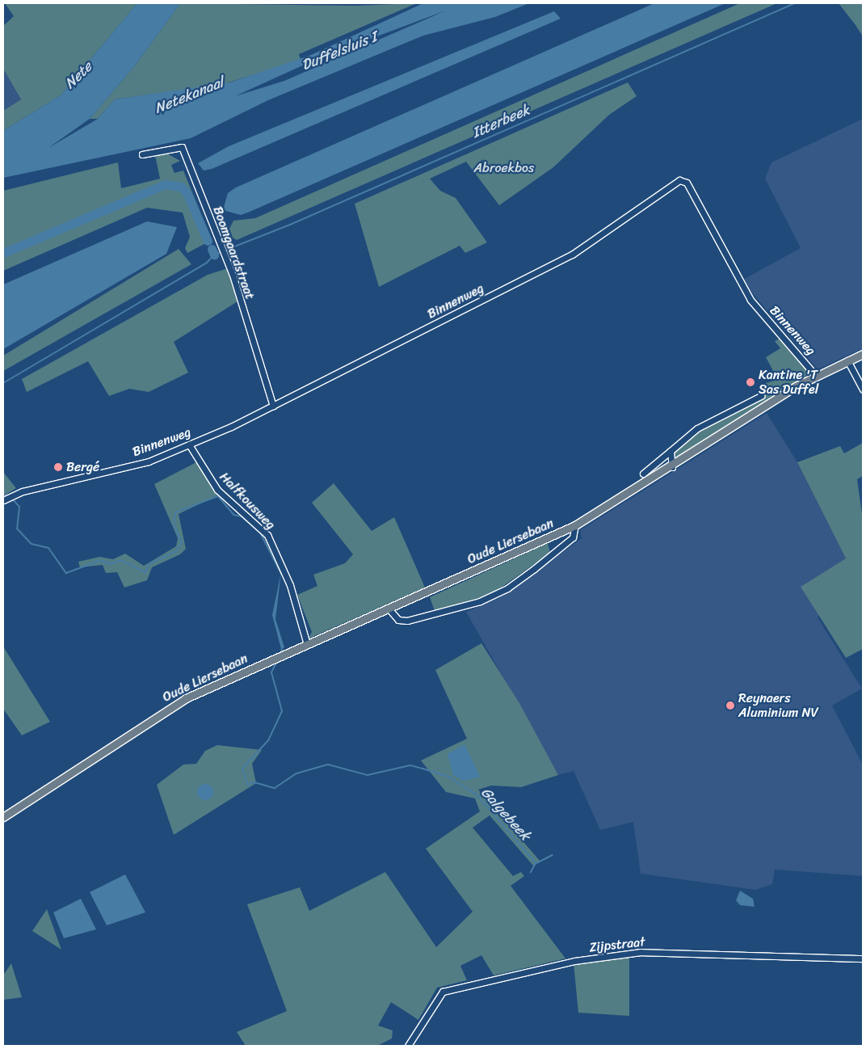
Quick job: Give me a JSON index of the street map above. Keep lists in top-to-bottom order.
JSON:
{
  "streets": {
    "main road": ["Oude Liersebaan"],
    "street": [
      "Boomgaardstraat",
      "Binnenweg",
      "Halfkousweg",
      "Zijpstraat"
    ]
  },
  "crossings": [
    ["Boomgaardstraat", "Binnenweg"],
    ["Binnenweg", "Halfkousweg"],
    ["Binnenweg", "Oude Liersebaan"],
    ["Halfkousweg", "Oude Liersebaan"]
  ],
  "water": [
    "Duffelsluis I",
    "Nete",
    "Netekanaal",
    "Itterbeek",
    "Galgebeek"
  ],
  "parks": ["Abroekbos"],
  "places": ["Kantine 'T Sas Duffel", "Bergé", "Reynaers Aluminium NV"]
}
